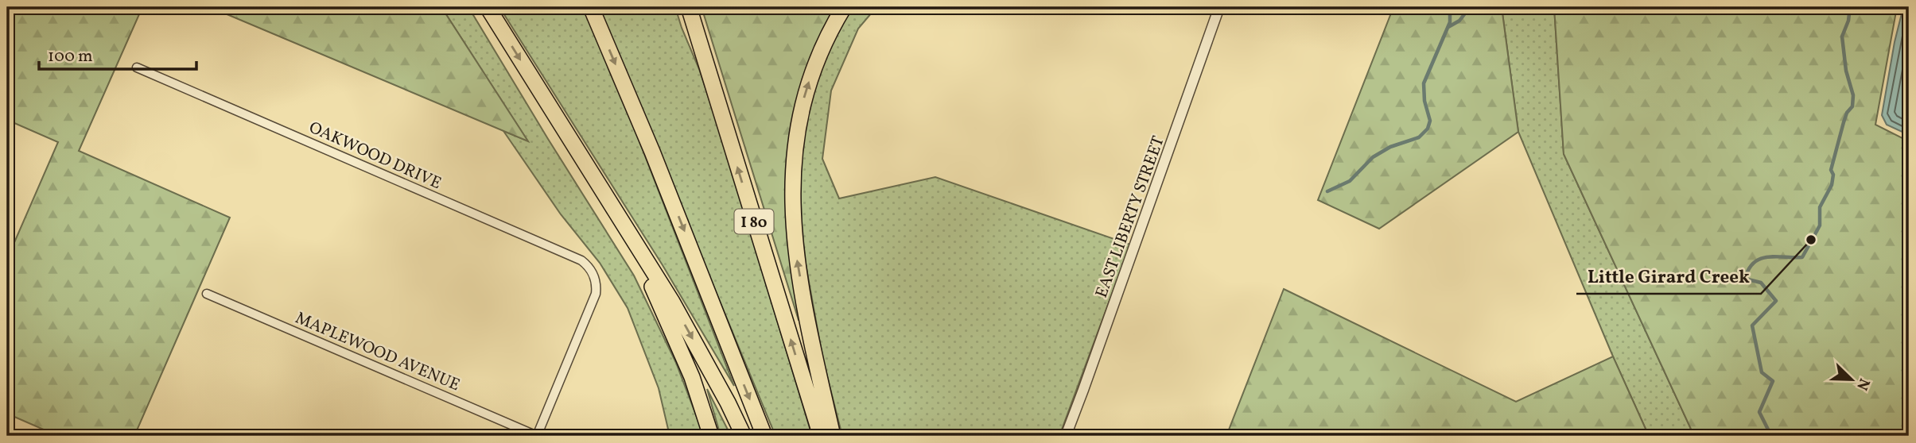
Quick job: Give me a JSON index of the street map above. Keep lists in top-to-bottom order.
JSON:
{
  "streets": {
    "highway": ["I 80"],
    "street": ["OAKWOOD DRIVE", "EAST LIBERTY STREET", "MAPLEWOOD AVENUE"]
  },
  "crossings": [
    ["OAKWOOD DRIVE", "MAPLEWOOD AVENUE"]
  ],
  "places": ["Little Girard Creek"],
  "scale_bar": "100 m",
  "north": "bottom right"
}
